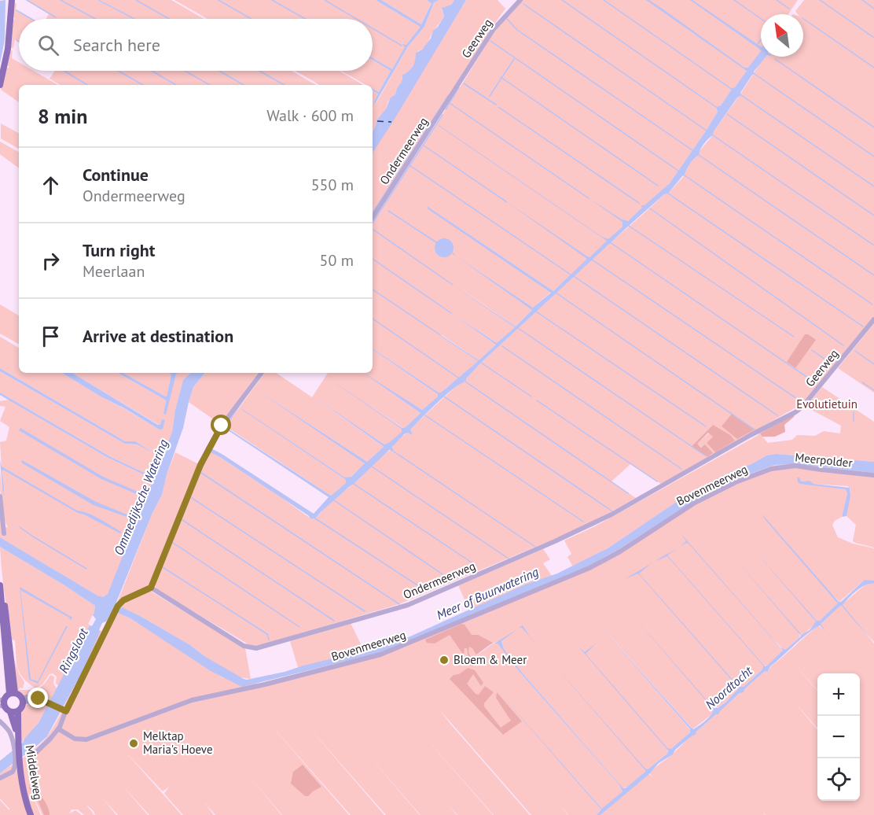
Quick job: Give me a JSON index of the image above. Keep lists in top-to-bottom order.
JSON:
{
  "streets": {
    "main road": ["Middelweg"],
    "street": [
      "Geerweg",
      "Ondermeerweg",
      "Meerpolder",
      "Bovenmeerweg"
    ]
  },
  "crossings": [
    ["Geerweg", "Ondermeerweg"],
    ["Meerpolder", "Bovenmeerweg"]
  ],
  "water": [
    "Ommedijksche Watering",
    "Meer of Buurwatering",
    "Ringsloot",
    "Noordtocht"
  ],
  "parks": ["Evolutietuin"],
  "places": ["Bloem & Meer", "Melktap Maria's Hoeve"],
  "north": "top left",
  "page": {
    "search": "Search here",
    "heading": ["8 min", "Walk · 600 m"],
    "list": [
      ["Continue", "Ondermeerweg", "550 m"],
      ["Turn right", "Meerlaan", "50 m"],
      "Arrive at destination"
    ],
    "map_buttons": ["+", "−"]
  }
}
